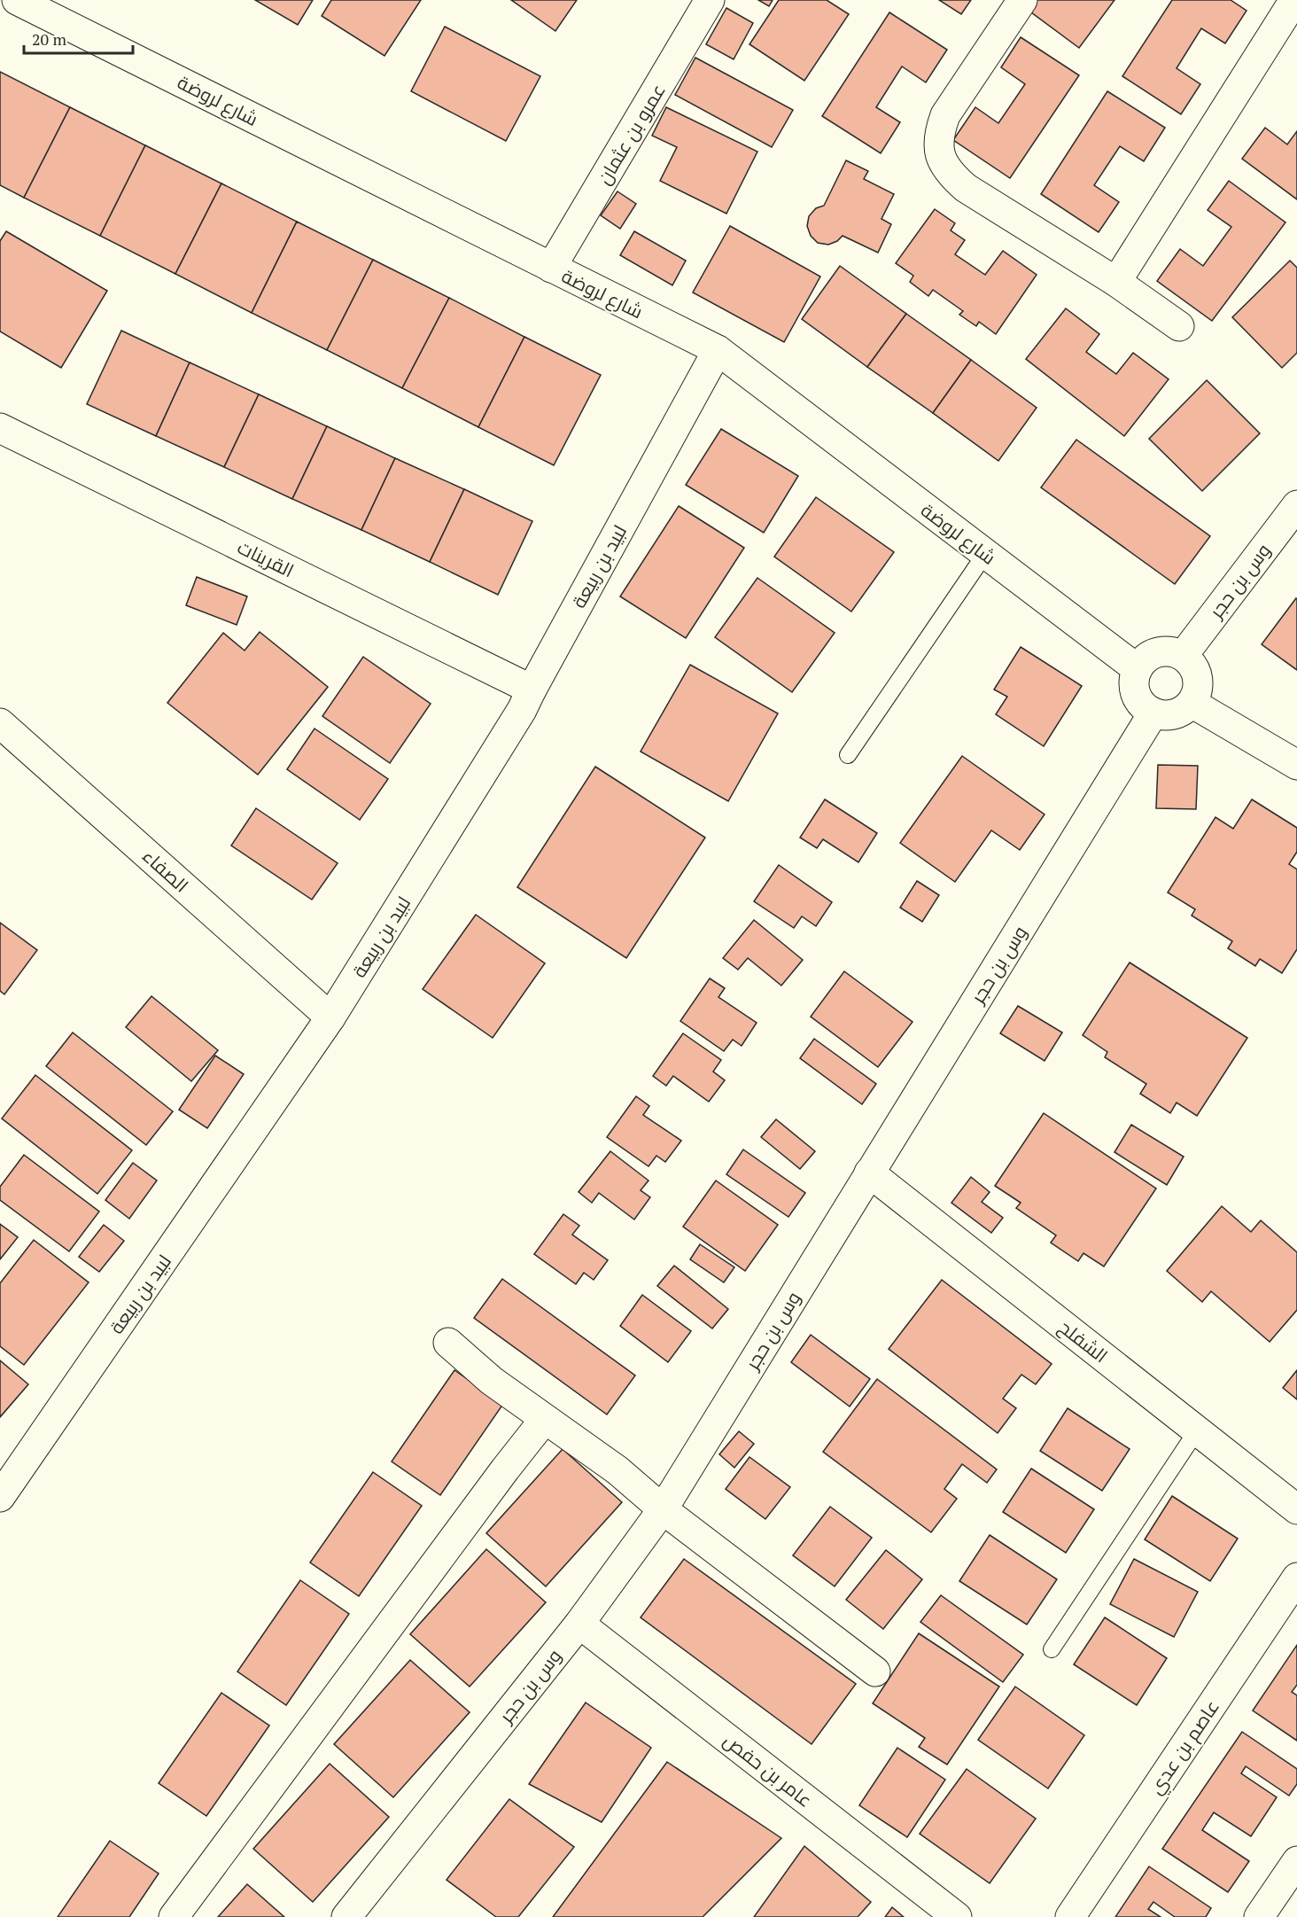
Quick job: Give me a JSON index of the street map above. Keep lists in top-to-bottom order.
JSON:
{
  "streets": {
    "street": [
      "شارع لروضة",
      "عمرو بن عثمان",
      "القرينات",
      "لبيد بن ربيعة",
      "وس بن حجر",
      "الصفاء",
      "الشفلح",
      "عاصم بن عدي",
      "عامر بن حفص"
    ]
  },
  "crossings": [
    ["شارع لروضة", "عمرو بن عثمان"],
    ["شارع لروضة", "لبيد بن ربيعة"],
    ["شارع لروضة", "وس بن حجر"],
    ["القرينات", "لبيد بن ربيعة"],
    ["لبيد بن ربيعة", "الصفاء"],
    ["وس بن حجر", "الشفلح"],
    ["وس بن حجر", "عامر بن حفص"]
  ],
  "scale_bar": "20 m"
}
